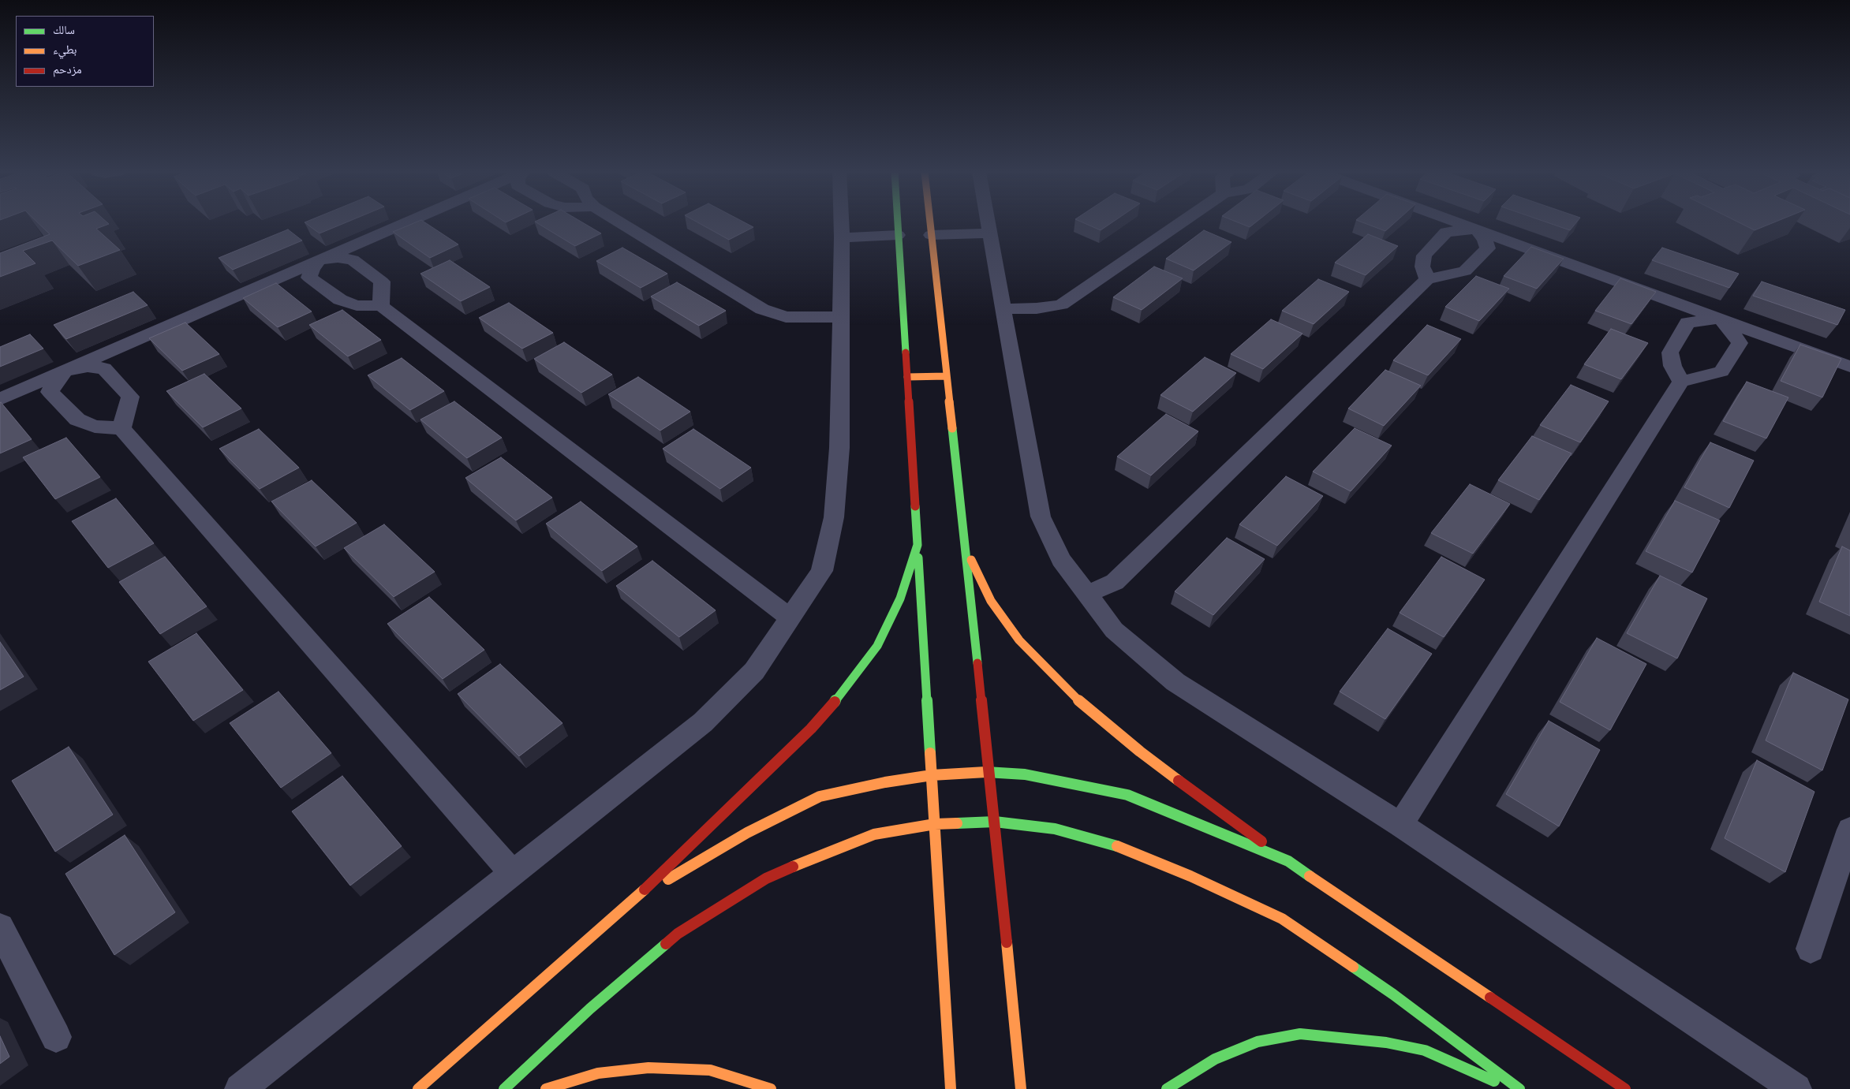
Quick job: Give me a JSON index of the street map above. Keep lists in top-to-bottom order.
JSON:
{
  "legend": ["سالك", "بطيء", "مزدحم"]
}
